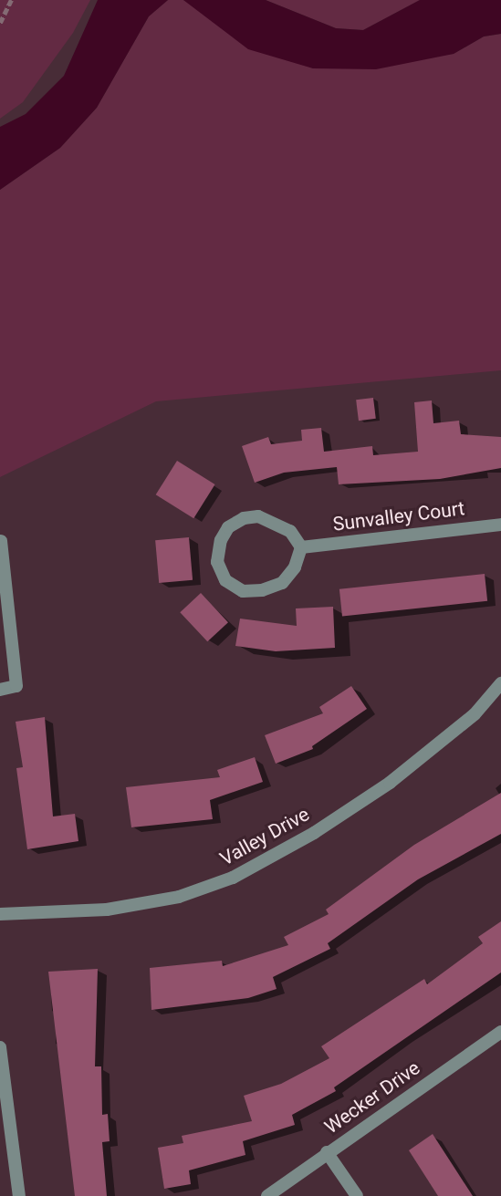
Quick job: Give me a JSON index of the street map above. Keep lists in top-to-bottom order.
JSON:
{
  "streets": {
    "street": ["Sunvalley Court", "Valley Drive", "Wecker Drive"]
  }
}
